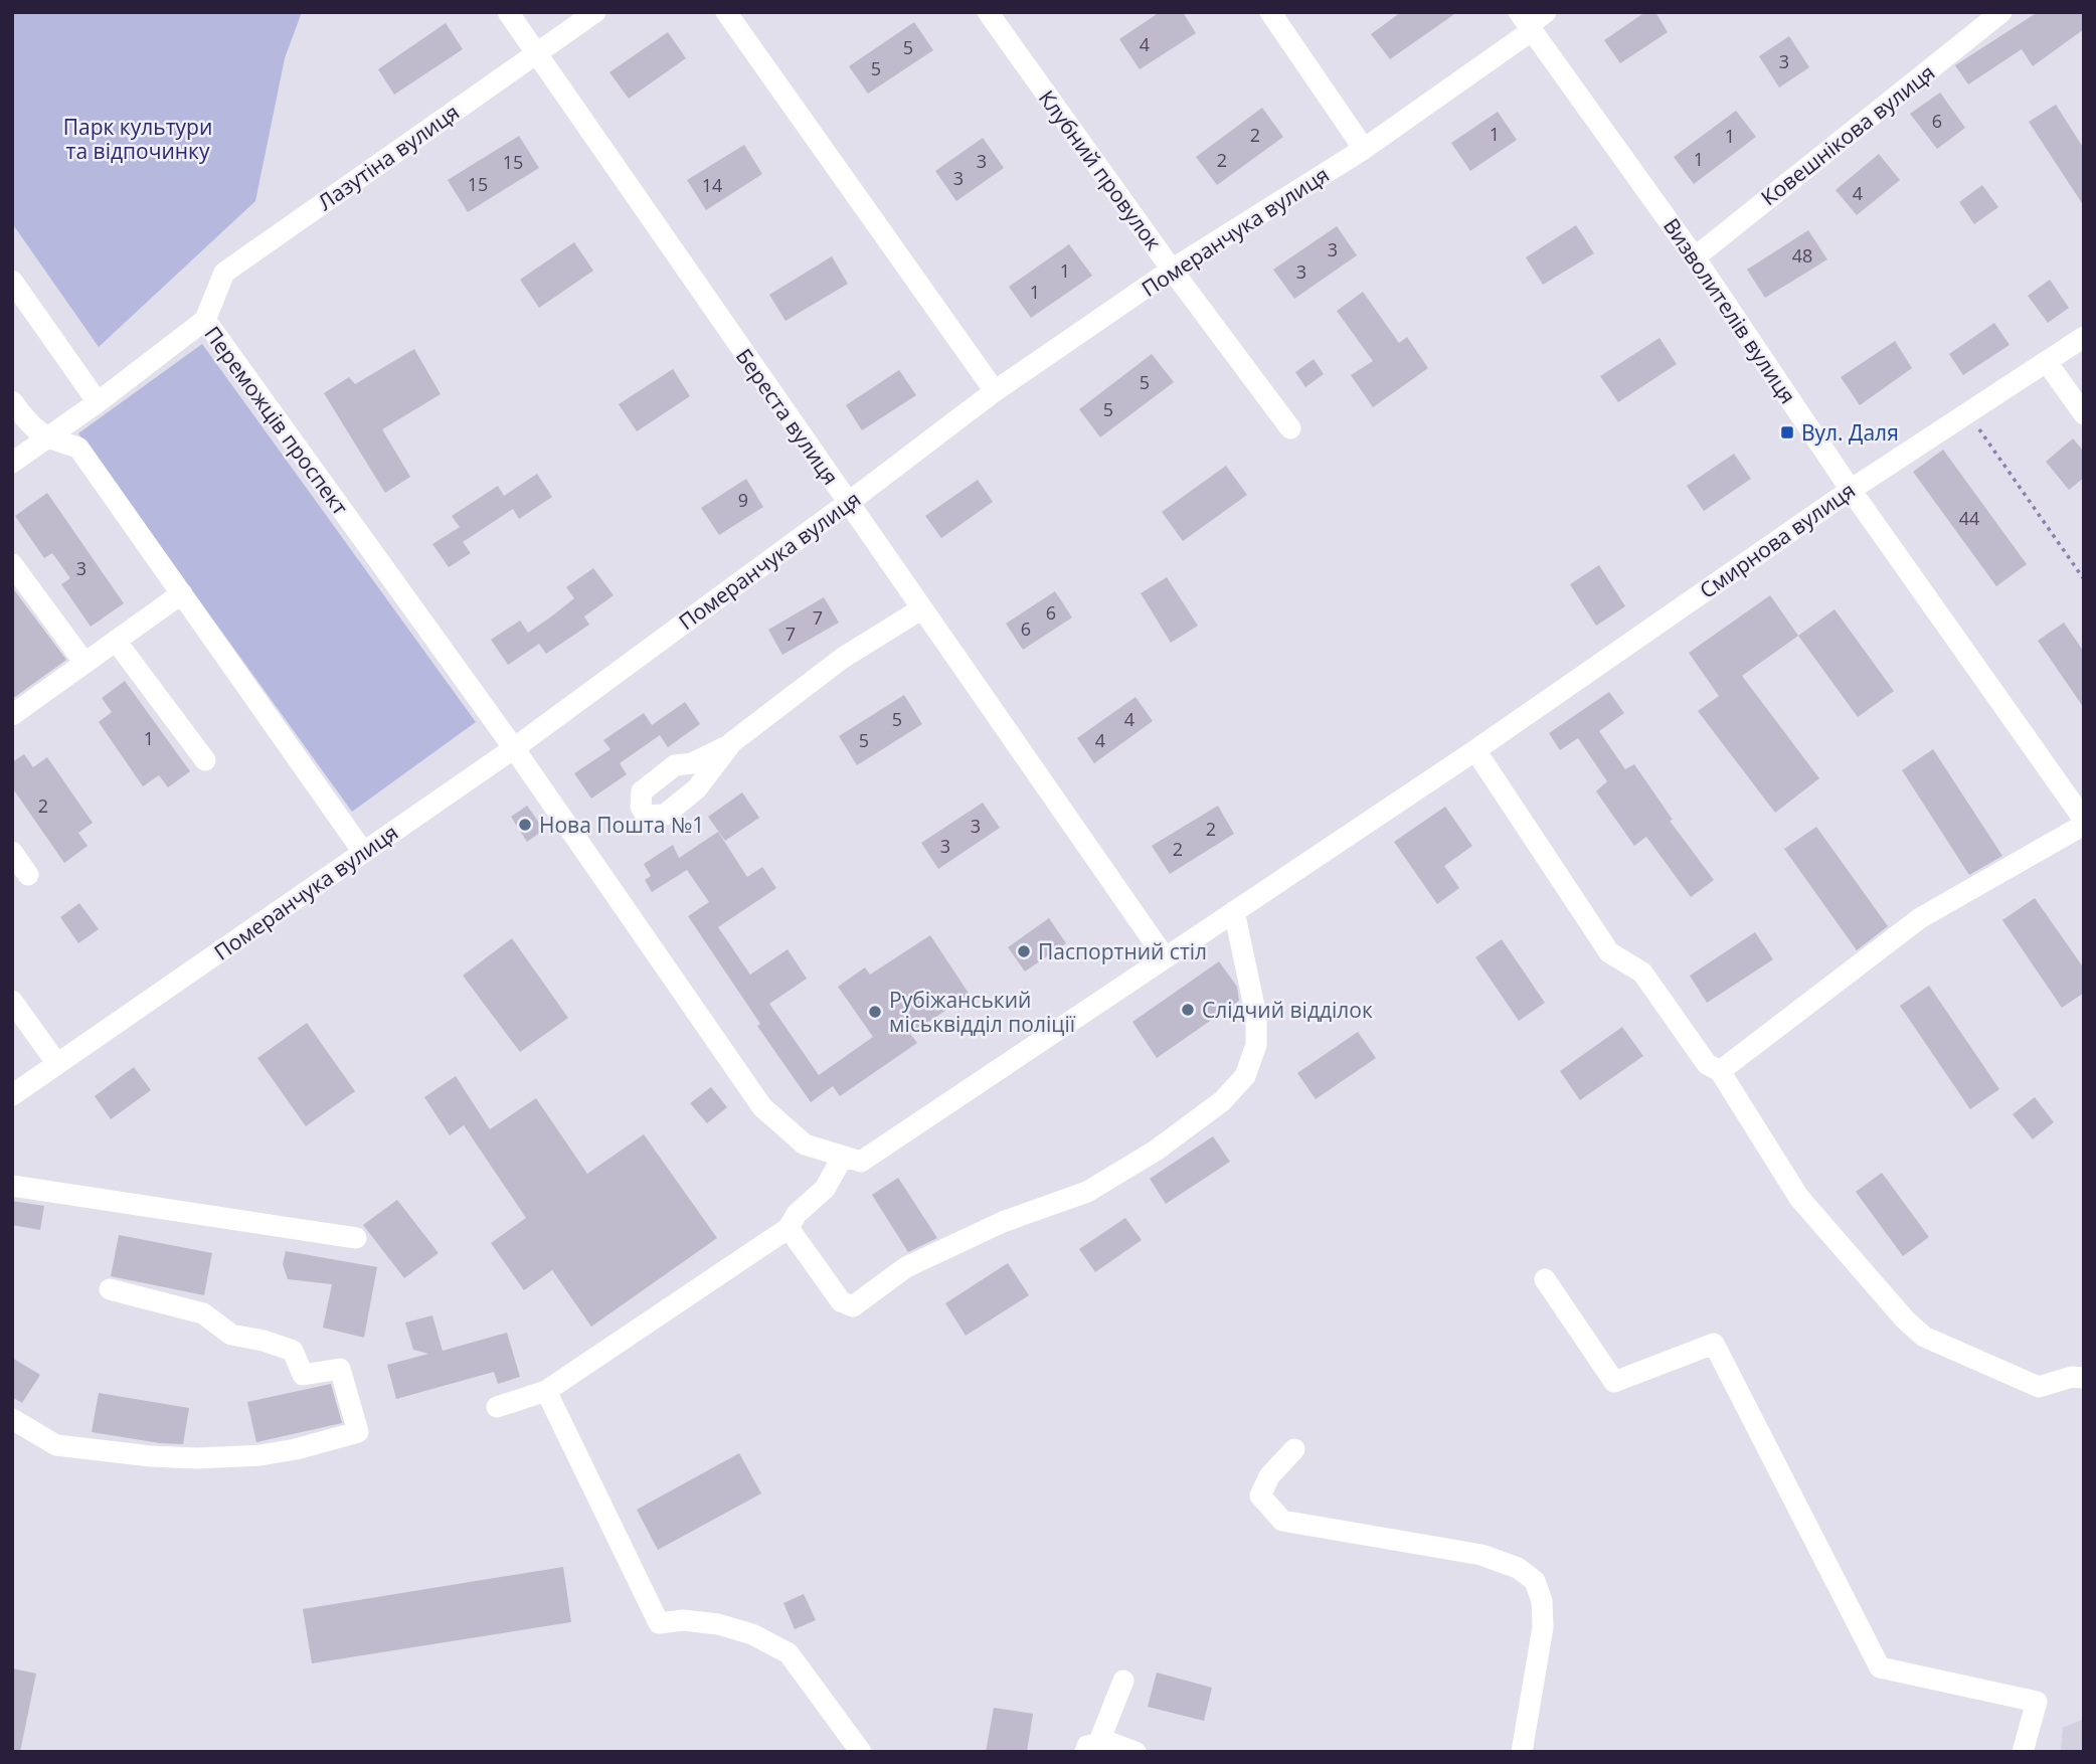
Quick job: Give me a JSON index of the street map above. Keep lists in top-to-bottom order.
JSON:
{
  "streets": {
    "street": [
      "Ковешнікова вулиця",
      "Лазутіна вулиця",
      "Клубний провулок",
      "Померанчука вулиця",
      "Визволителів вулиця",
      "Береста вулиця",
      "Переможців проспект",
      "Смирнова вулиця"
    ]
  },
  "crossings": [
    ["Ковешнікова вулиця", "Визволителів вулиця"],
    ["Лазутіна вулиця", "Береста вулиця"],
    ["Лазутіна вулиця", "Переможців проспект"],
    ["Клубний провулок", "Померанчука вулиця"],
    ["Померанчука вулиця", "Визволителів вулиця"],
    ["Померанчука вулиця", "Береста вулиця"],
    ["Померанчука вулиця", "Переможців проспект"],
    ["Визволителів вулиця", "Смирнова вулиця"],
    ["Береста вулиця", "Смирнова вулиця"],
    ["Переможців проспект", "Смирнова вулиця"]
  ],
  "parks": ["Парк культури та відпочинку"],
  "places": {
    "transit": ["Вул. Даля"],
    "other": [
      "Нова Пошта №1",
      "Паспортний стіл",
      "Слідчий відділок",
      "Рубіжанський міськвідділ поліції"
    ]
  },
  "house_numbers": [
    "4",
    "5",
    "3",
    "5",
    "6",
    "1",
    "2",
    "1",
    "1",
    "2",
    "3",
    "15",
    "3",
    "15",
    "14",
    "4",
    "3",
    "48",
    "1",
    "3",
    "1",
    "5",
    "5",
    "9",
    "44",
    "3",
    "6",
    "7",
    "6",
    "7",
    "5",
    "4",
    "1",
    "5",
    "4",
    "2",
    "3",
    "2",
    "3",
    "2"
  ]
}
